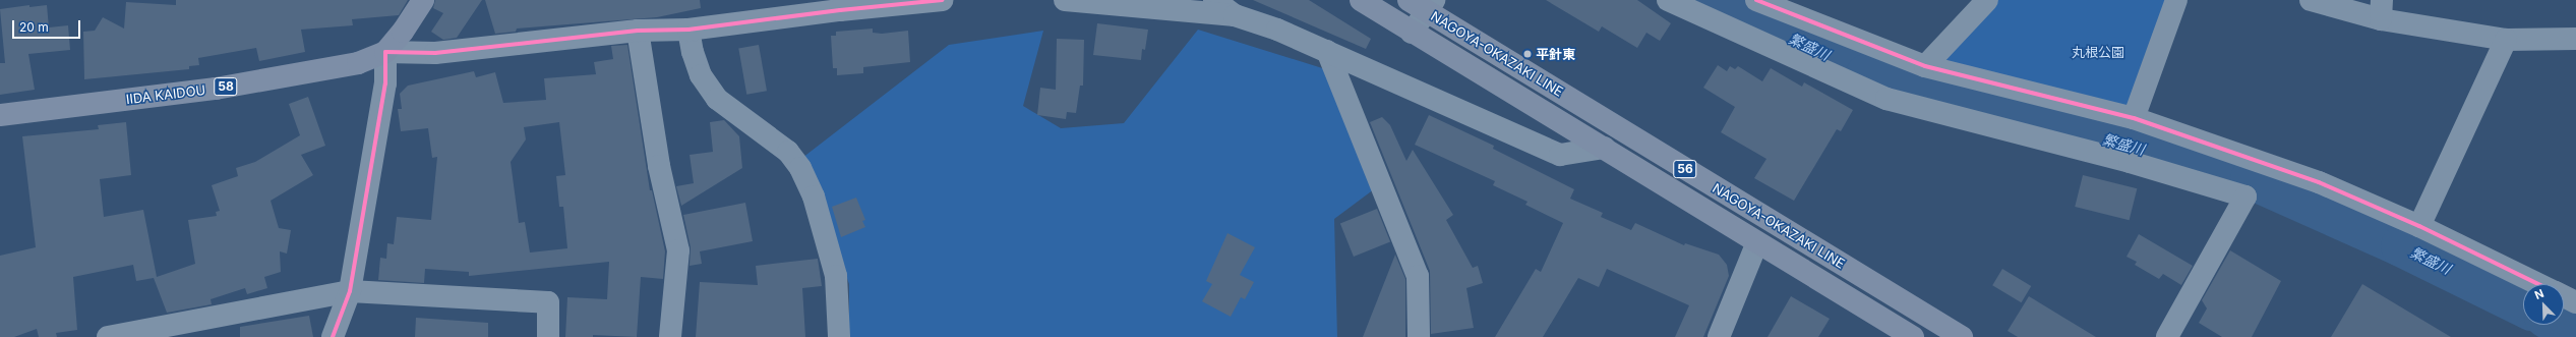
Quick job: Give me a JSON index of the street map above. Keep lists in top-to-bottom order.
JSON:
{
  "streets": {
    "main road": [
      "NAGOYA-OKAZAKI LINE",
      "58",
      "IIDA KAIDOU",
      "56"
    ]
  },
  "water": ["繁盛川"],
  "parks": ["丸根公園"],
  "places": ["平針東"],
  "scale_bar": "20 m",
  "north": "top left"
}
